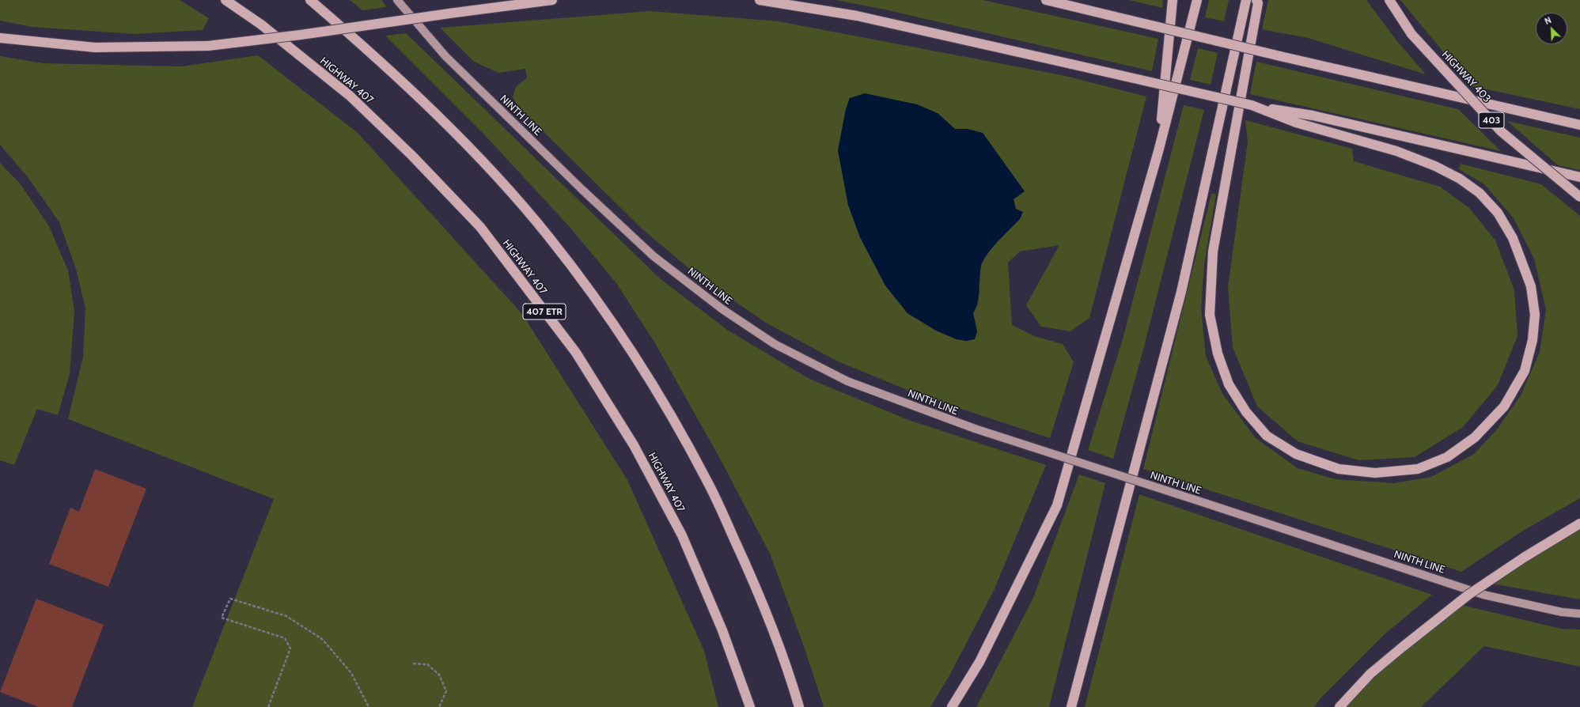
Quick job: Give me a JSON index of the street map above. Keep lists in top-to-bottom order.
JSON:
{
  "streets": {
    "highway": [
      "HIGHWAY 403",
      "HIGHWAY 407",
      "403",
      "407 ETR"
    ],
    "main road": ["NINTH LINE"]
  },
  "north": "top left"
}
